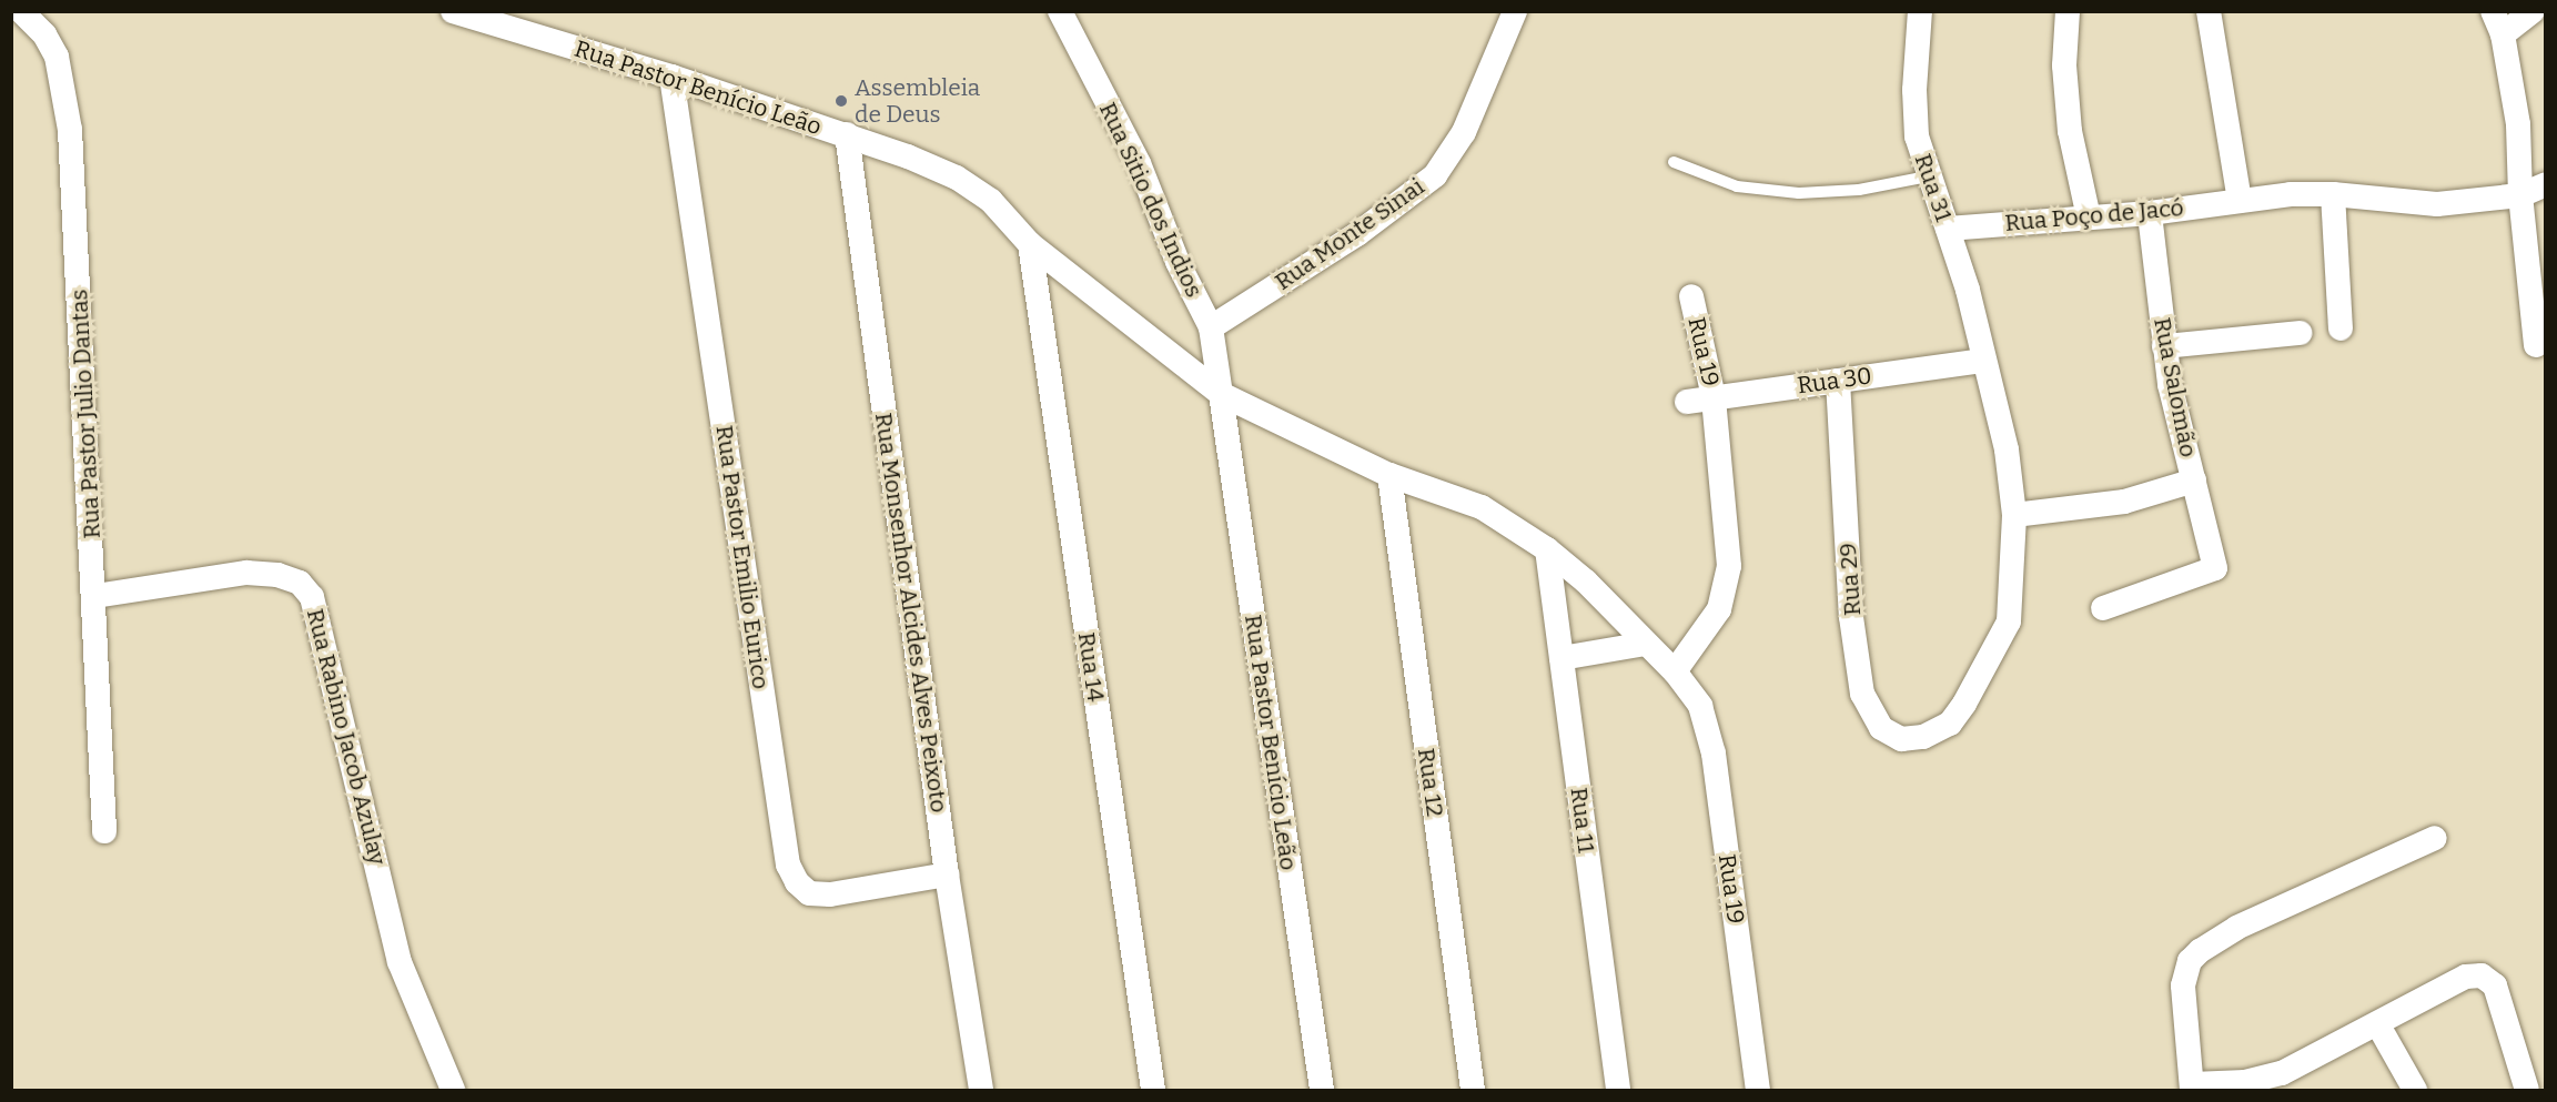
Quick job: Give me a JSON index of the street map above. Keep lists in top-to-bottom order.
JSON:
{
  "streets": {
    "street": [
      "Rua Pastor Benício Leão",
      "Rua 31",
      "Rua Sitio dos Indios",
      "Rua Poço de Jacó",
      "Rua Monte Sinai",
      "Rua 19",
      "Rua 30",
      "Rua Salomão",
      "Rua Pastor Julio Dantas",
      "Rua Pastor Emilio Eurico",
      "Rua 29",
      "Rua Monsenhor Alcides Alves Peixoto",
      "Rua 14",
      "Rua Rabino Jacob Azulay",
      "Rua 12",
      "Rua 11"
    ]
  },
  "crossings": [
    ["Rua Pastor Benício Leão", "Rua Sitio dos Indios"],
    ["Rua Pastor Benício Leão", "Rua 19"],
    ["Rua Pastor Benício Leão", "Rua Pastor Emilio Eurico"],
    ["Rua Pastor Benício Leão", "Rua Monsenhor Alcides Alves Peixoto"],
    ["Rua Pastor Benício Leão", "Rua 14"],
    ["Rua Pastor Benício Leão", "Rua 12"],
    ["Rua Pastor Benício Leão", "Rua 11"],
    ["Rua 31", "Rua Poço de Jacó"],
    ["Rua 31", "Rua 30"],
    ["Rua 31", "Rua 29"],
    ["Rua Sitio dos Indios", "Rua Monte Sinai"],
    ["Rua Poço de Jacó", "Rua Salomão"],
    ["Rua 19", "Rua 30"],
    ["Rua 30", "Rua 29"],
    ["Rua Pastor Julio Dantas", "Rua Rabino Jacob Azulay"],
    ["Rua Pastor Emilio Eurico", "Rua Monsenhor Alcides Alves Peixoto"]
  ],
  "places": ["Assembleia de Deus"]
}
